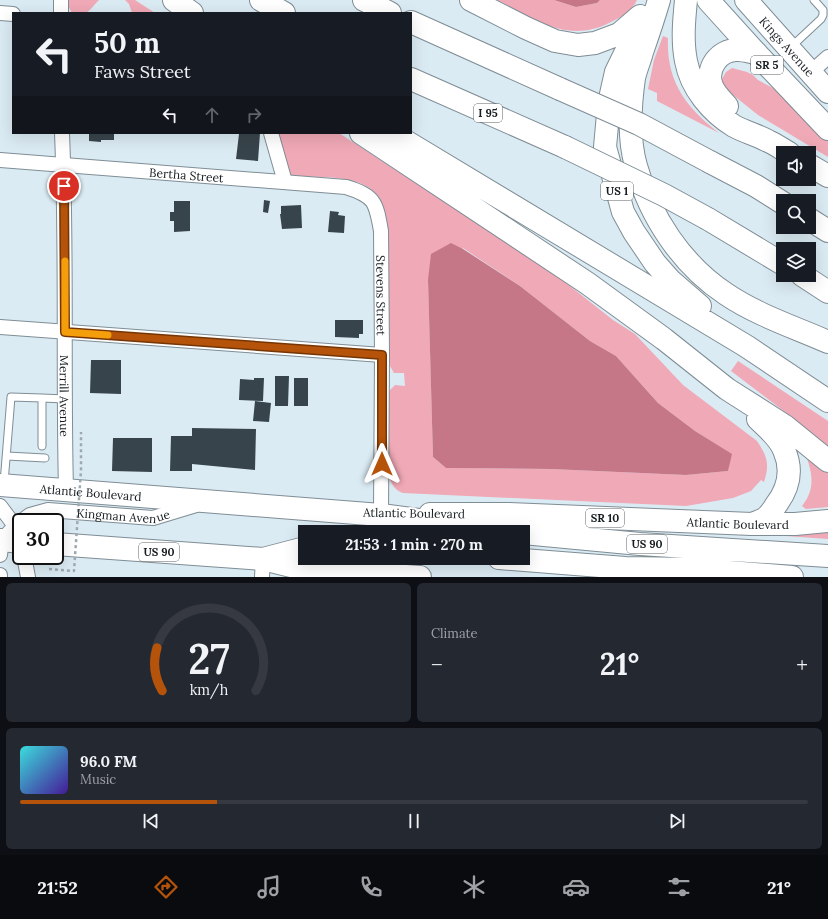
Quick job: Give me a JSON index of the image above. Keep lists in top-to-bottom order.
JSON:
{
  "streets": {
    "main road": [
      "Kings Avenue",
      "SR 5",
      "I 95",
      "US 1",
      "Atlantic Boulevard",
      "SR 10",
      "US 90"
    ],
    "street": [
      "Bertha Street",
      "Stevens Street",
      "Merrill Avenue",
      "Kingman Avenue"
    ]
  },
  "crossings": [
    ["Bertha Street", "Stevens Street"],
    ["Bertha Street", "Merrill Avenue"],
    ["Stevens Street", "Atlantic Boulevard"],
    ["Merrill Avenue", "Atlantic Boulevard"],
    ["Atlantic Boulevard", "Kingman Avenue"]
  ],
  "page": {
    "turn": ["50 m", "Faws Street"],
    "limit": "30",
    "trip": "21:53 · 1 min · 270 m",
    "tile": "Climate",
    "heat": ["−", "21°", "+"],
    "song": ["96.0 FM", "Music"],
    "tabs": ["21:52", "21°"],
    "gauge": ["27", "km/h"]
  }
}
